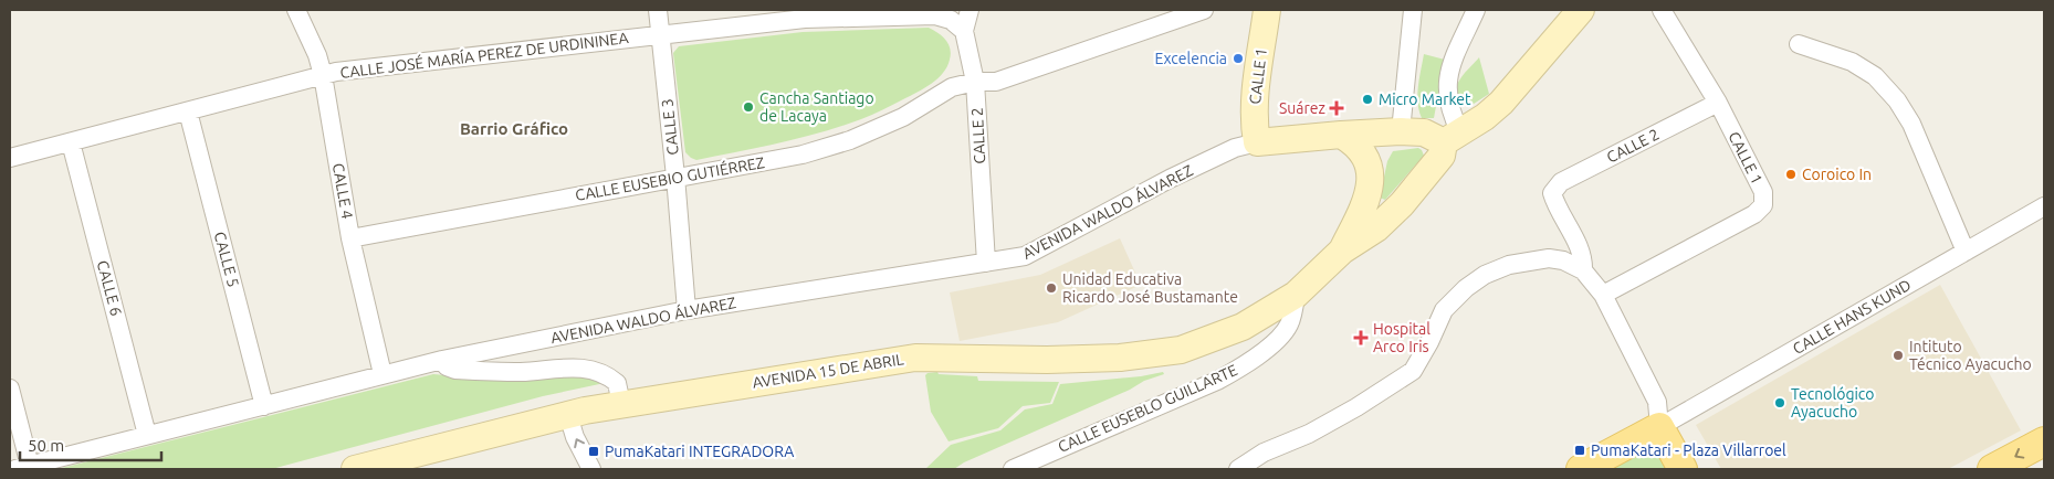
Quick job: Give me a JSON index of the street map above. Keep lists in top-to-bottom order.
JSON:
{
  "streets": {
    "main road": ["CALLE 1", "AVENIDA 15 DE ABRIL"],
    "street": [
      "CALLE JOSÉ MARÍA PEREZ DE URDININEA",
      "CALLE 3",
      "CALLE 2",
      "CALLE EUSEBIO GUTIÉRREZ",
      "CALLE 4",
      "AVENIDA WALDO ÁLVAREZ",
      "CALLE 5",
      "CALLE 6",
      "CALLE HANS KUND",
      "CALLE EUSEBLO GUILLARTE"
    ]
  },
  "crossings": [
    ["CALLE JOSÉ MARÍA PEREZ DE URDININEA", "CALLE 3"],
    ["CALLE JOSÉ MARÍA PEREZ DE URDININEA", "CALLE 2"],
    ["CALLE JOSÉ MARÍA PEREZ DE URDININEA", "CALLE 4"],
    ["CALLE JOSÉ MARÍA PEREZ DE URDININEA", "CALLE 5"],
    ["CALLE JOSÉ MARÍA PEREZ DE URDININEA", "CALLE 6"],
    ["CALLE 1", "CALLE 2"],
    ["CALLE 1", "AVENIDA WALDO ÁLVAREZ"],
    ["CALLE 3", "CALLE EUSEBIO GUTIÉRREZ"],
    ["CALLE 3", "AVENIDA WALDO ÁLVAREZ"],
    ["CALLE 2", "CALLE EUSEBIO GUTIÉRREZ"],
    ["CALLE 2", "AVENIDA WALDO ÁLVAREZ"],
    ["CALLE EUSEBIO GUTIÉRREZ", "CALLE 4"],
    ["CALLE 4", "AVENIDA WALDO ÁLVAREZ"],
    ["AVENIDA WALDO ÁLVAREZ", "CALLE 5"],
    ["AVENIDA WALDO ÁLVAREZ", "CALLE 6"],
    ["AVENIDA 15 DE ABRIL", "CALLE EUSEBLO GUILLARTE"]
  ],
  "districts": ["Barrio Gráfico"],
  "places": {
    "other": [
      "Excelencia",
      "Micro Market",
      "Cancha Santiago de Lacaya",
      "Coroico In",
      "Unidad Educativa Ricardo José Bustamante",
      "Intituto Técnico Ayacucho",
      "Tecnológico Ayacucho"
    ],
    "health": ["Suárez", "Hospital Arco Iris"],
    "transit": ["PumaKatari - Plaza Villarroel", "PumaKatari INTEGRADORA"]
  },
  "scale_bar": "50 m"
}
